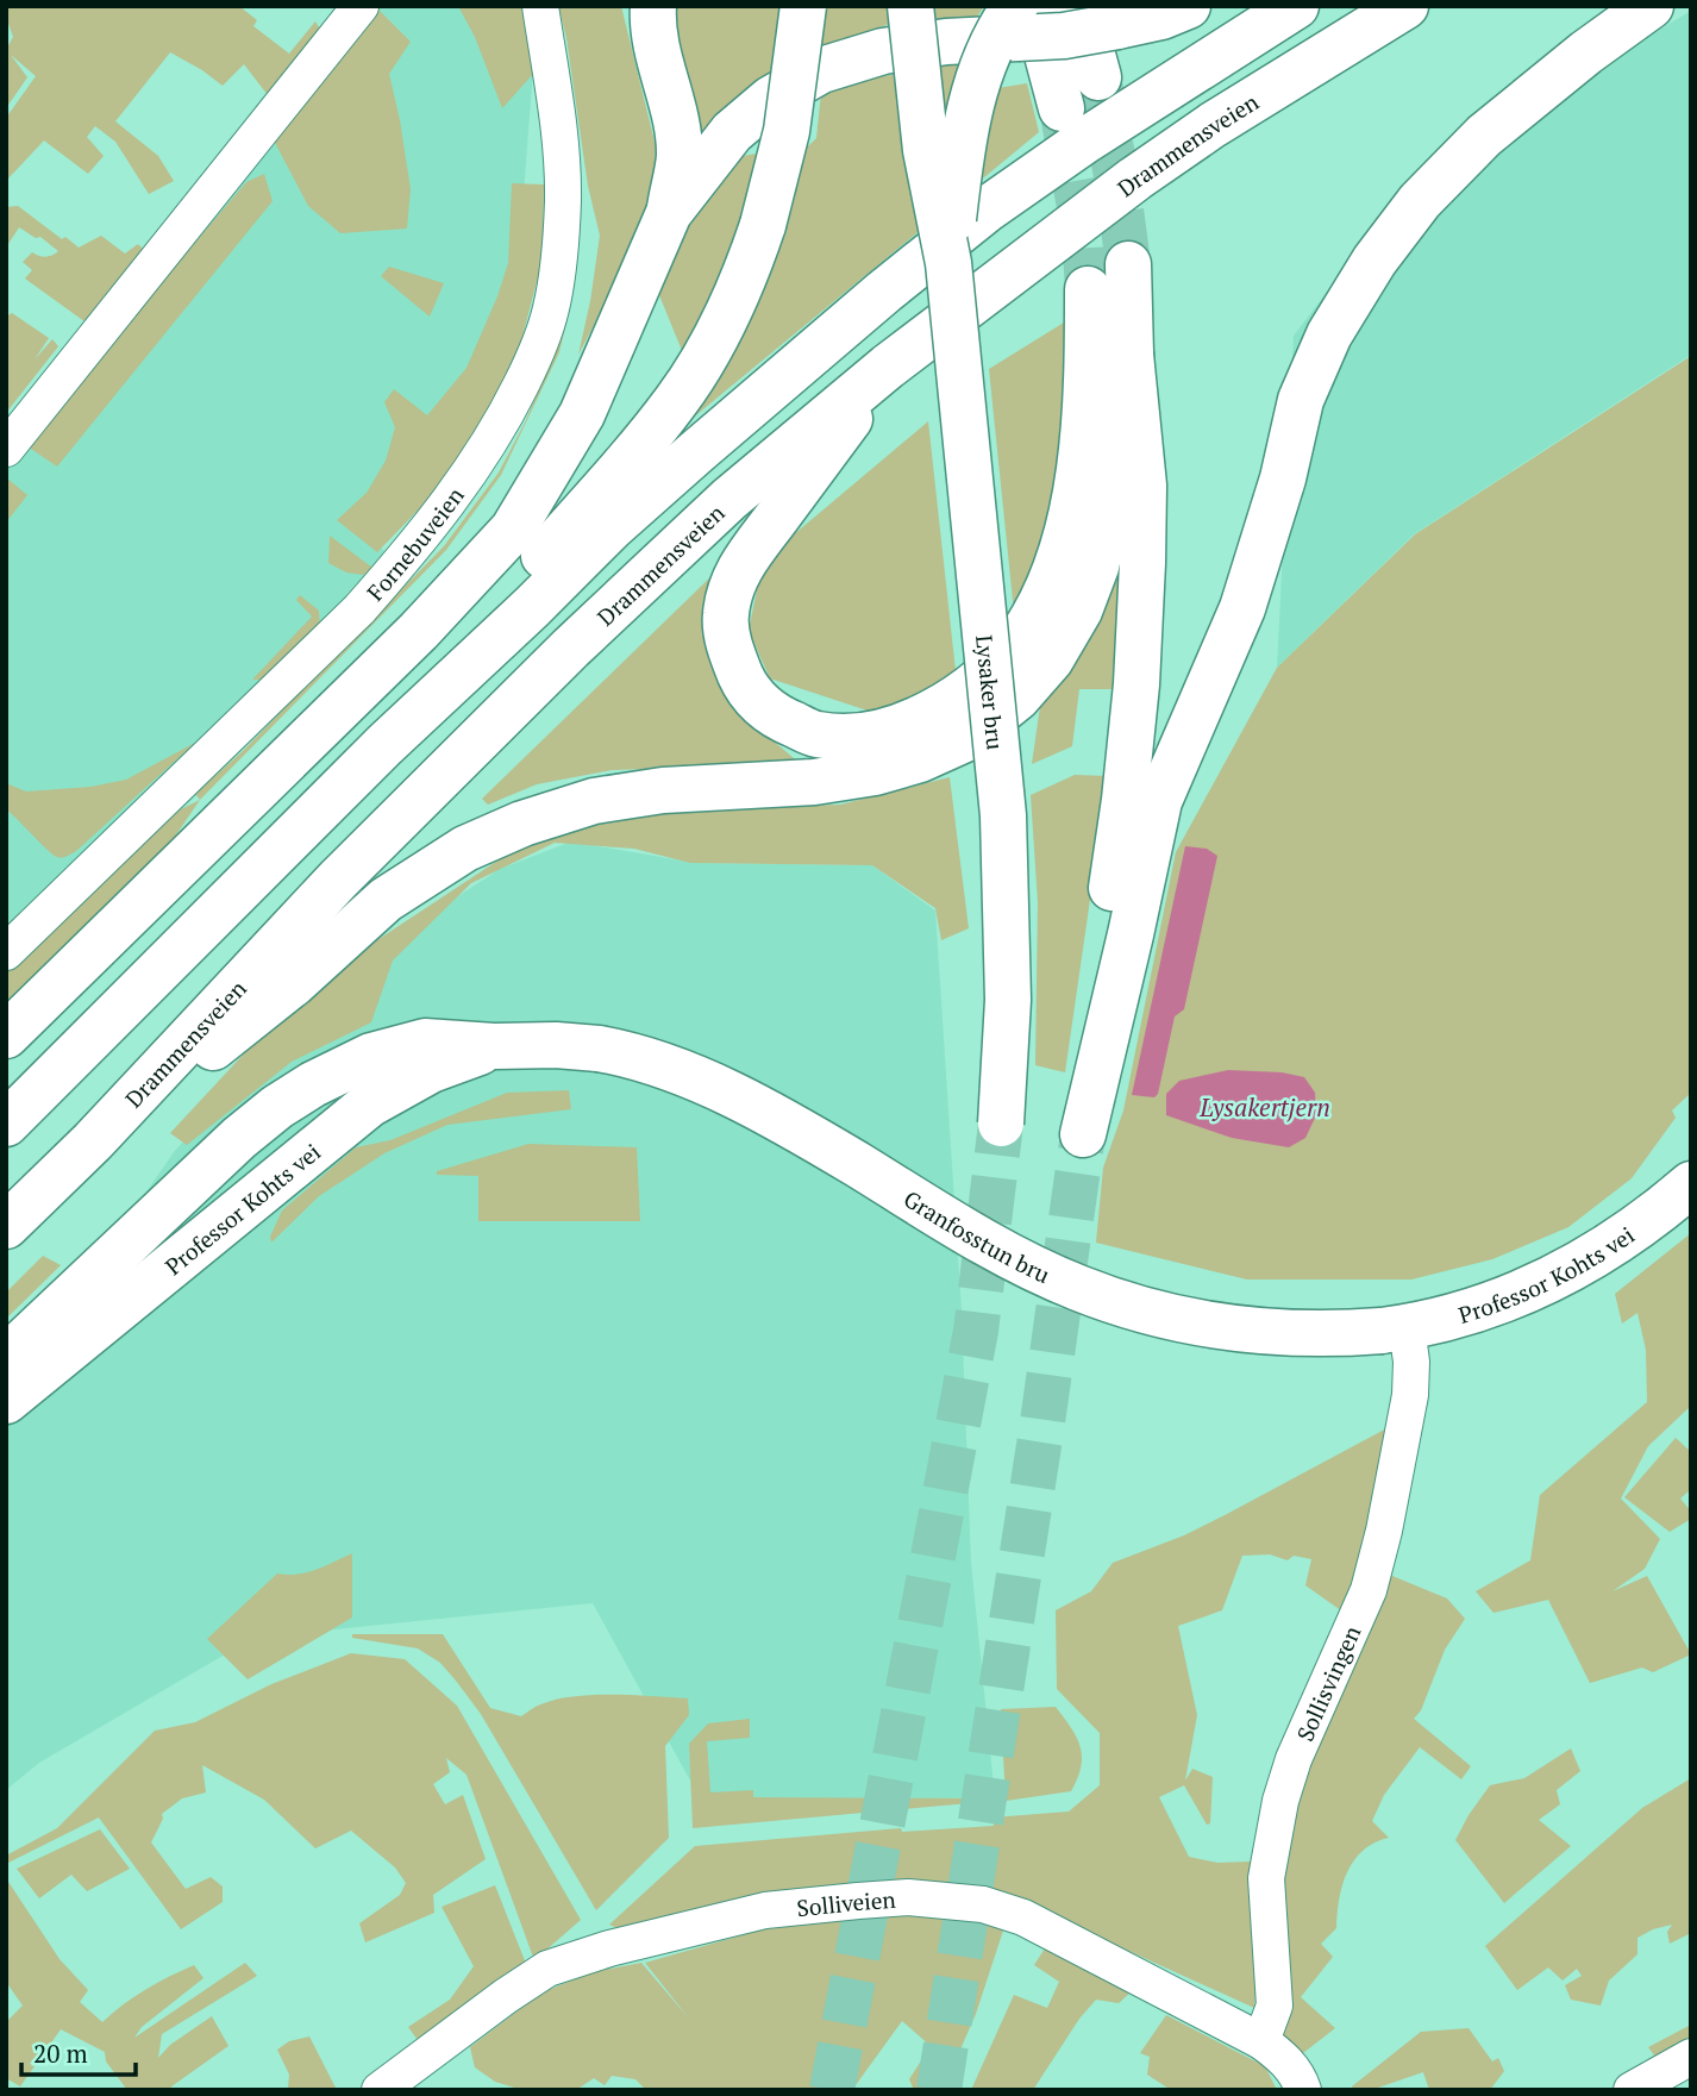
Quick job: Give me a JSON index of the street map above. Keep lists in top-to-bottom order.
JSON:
{
  "streets": {
    "main road": [
      "Drammensveien",
      "Lysaker bru",
      "Professor Kohts vei",
      "Granfosstun bru"
    ],
    "street": ["Fornebuveien", "Sollisvingen", "Solliveien"]
  },
  "crossings": [
    ["Professor Kohts vei", "Granfosstun bru"],
    ["Professor Kohts vei", "Sollisvingen"],
    ["Granfosstun bru", "Sollisvingen"],
    ["Sollisvingen", "Solliveien"]
  ],
  "water": ["Lysakertjern"],
  "scale_bar": "20 m"
}
